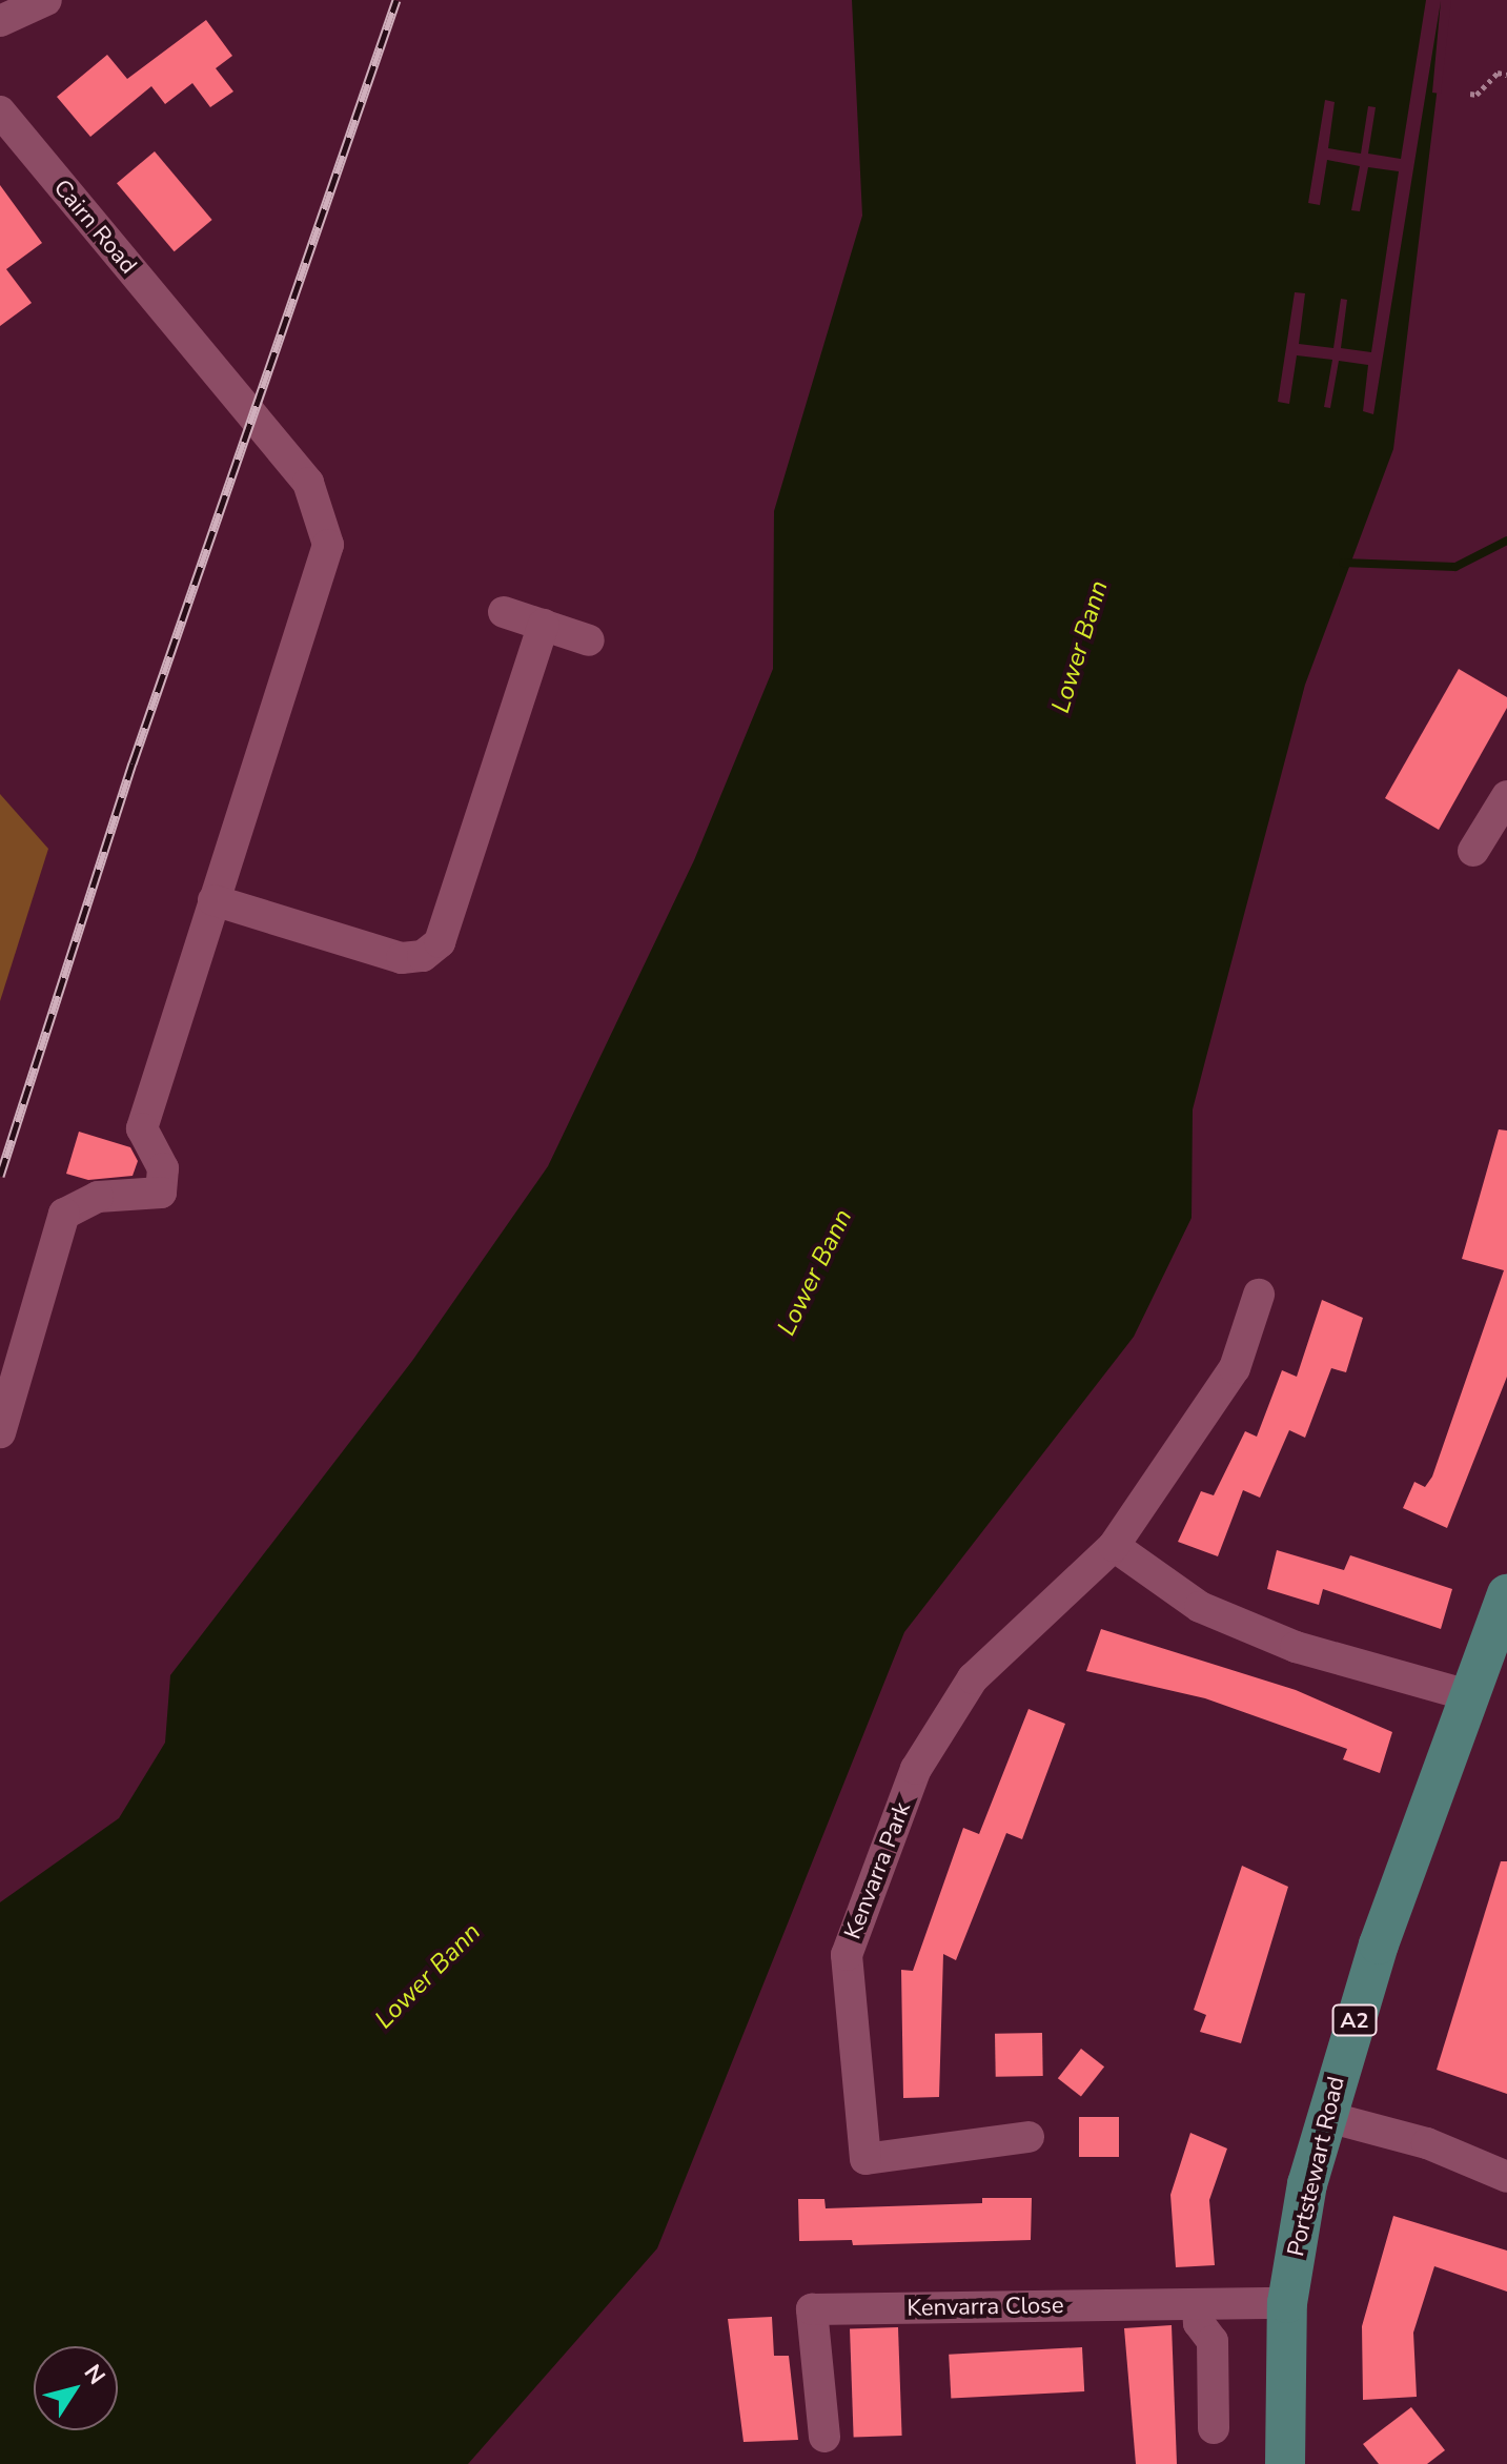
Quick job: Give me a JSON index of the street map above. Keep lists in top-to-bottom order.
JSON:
{
  "streets": {
    "main road": ["A2", "Portstewart Road"],
    "street": ["Cairn Road", "Kenvarra Park", "Kenvarra Close"]
  },
  "crossings": [
    ["Portstewart Road", "Kenvarra Close"]
  ],
  "water": ["Lower Bann"],
  "north": "top right"
}
